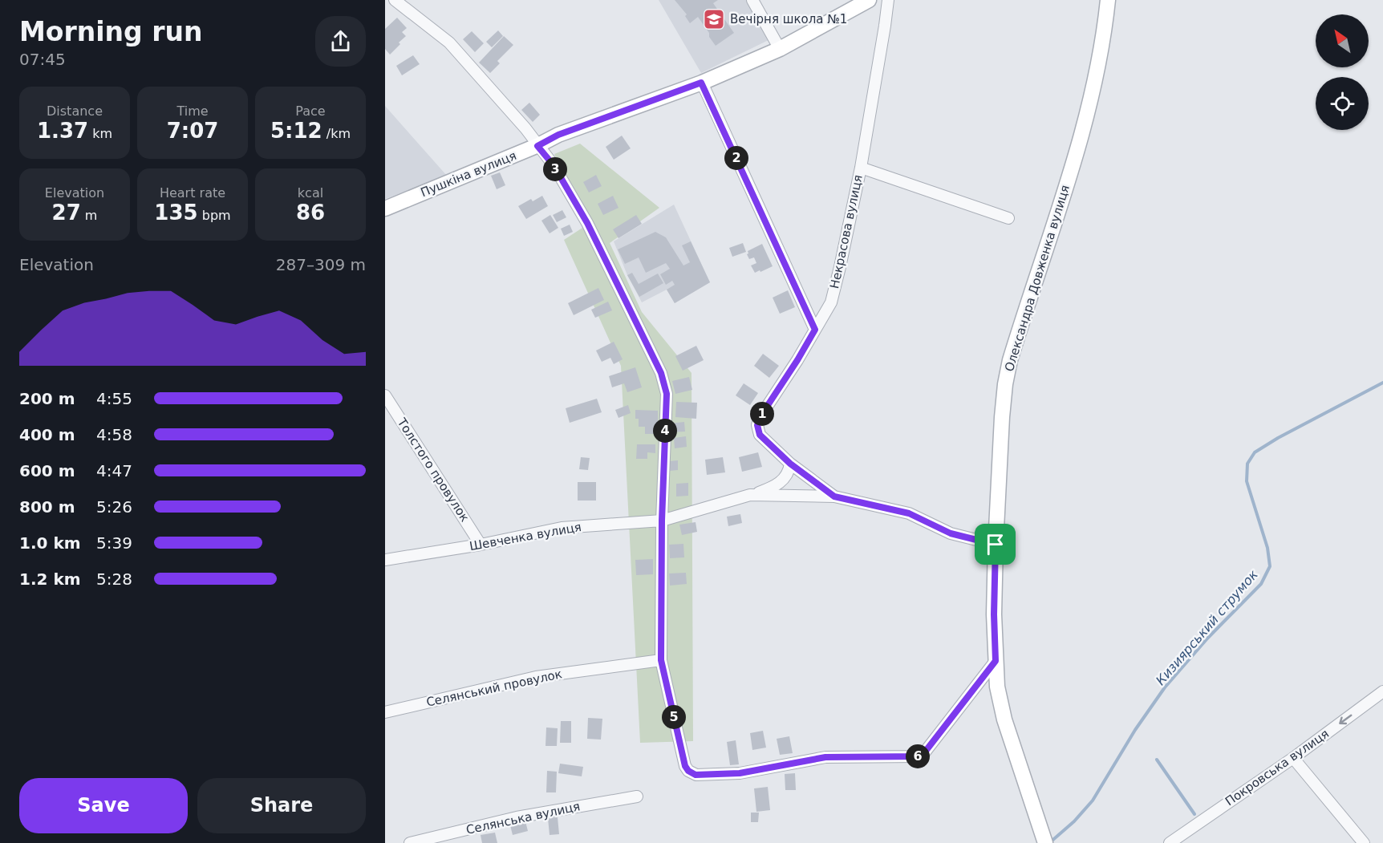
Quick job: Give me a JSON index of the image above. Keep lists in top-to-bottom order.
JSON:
{
  "streets": {
    "street": [
      "Пушкіна вулиця",
      "Некрасова вулиця",
      "Олександра Довженка вулиця",
      "Толстого провулок",
      "Шевченка вулиця",
      "Селянський провулок",
      "Покровська вулиця",
      "Селянська вулиця"
    ]
  },
  "crossings": [
    ["Некрасова вулиця", "Шевченка вулиця"],
    ["Олександра Довженка вулиця", "Шевченка вулиця"],
    ["Толстого провулок", "Шевченка вулиця"]
  ],
  "one_way": ["Покровська вулиця"],
  "water": ["Кизиярський струмок"],
  "places": {
    "school or university": ["Вечірня школа №1"]
  },
  "north": "top left",
  "page": {
    "heading": ["Morning run", "07:45"],
    "stats": [
      ["Distance", "1.37 km"],
      ["Time", "7:07"],
      ["Pace", "5:12 /km"],
      ["Elevation", "27 m"],
      ["Heart rate", "135 bpm"],
      ["kcal", "86"]
    ],
    "pins": [
      "2",
      "3",
      "1",
      "4",
      "5",
      "6"
    ],
    "chart": ["Elevation", "287–309 m"],
    "list": [
      {
        "name": "200 m",
        "note": "4:55"
      },
      {
        "name": "400 m",
        "note": "4:58"
      },
      {
        "name": "600 m",
        "note": "4:47"
      },
      {
        "name": "800 m",
        "note": "5:26"
      },
      {
        "name": "1.0 km",
        "note": "5:39"
      },
      {
        "name": "1.2 km",
        "note": "5:28"
      }
    ],
    "buttons": ["Save", "Share"]
  }
}
